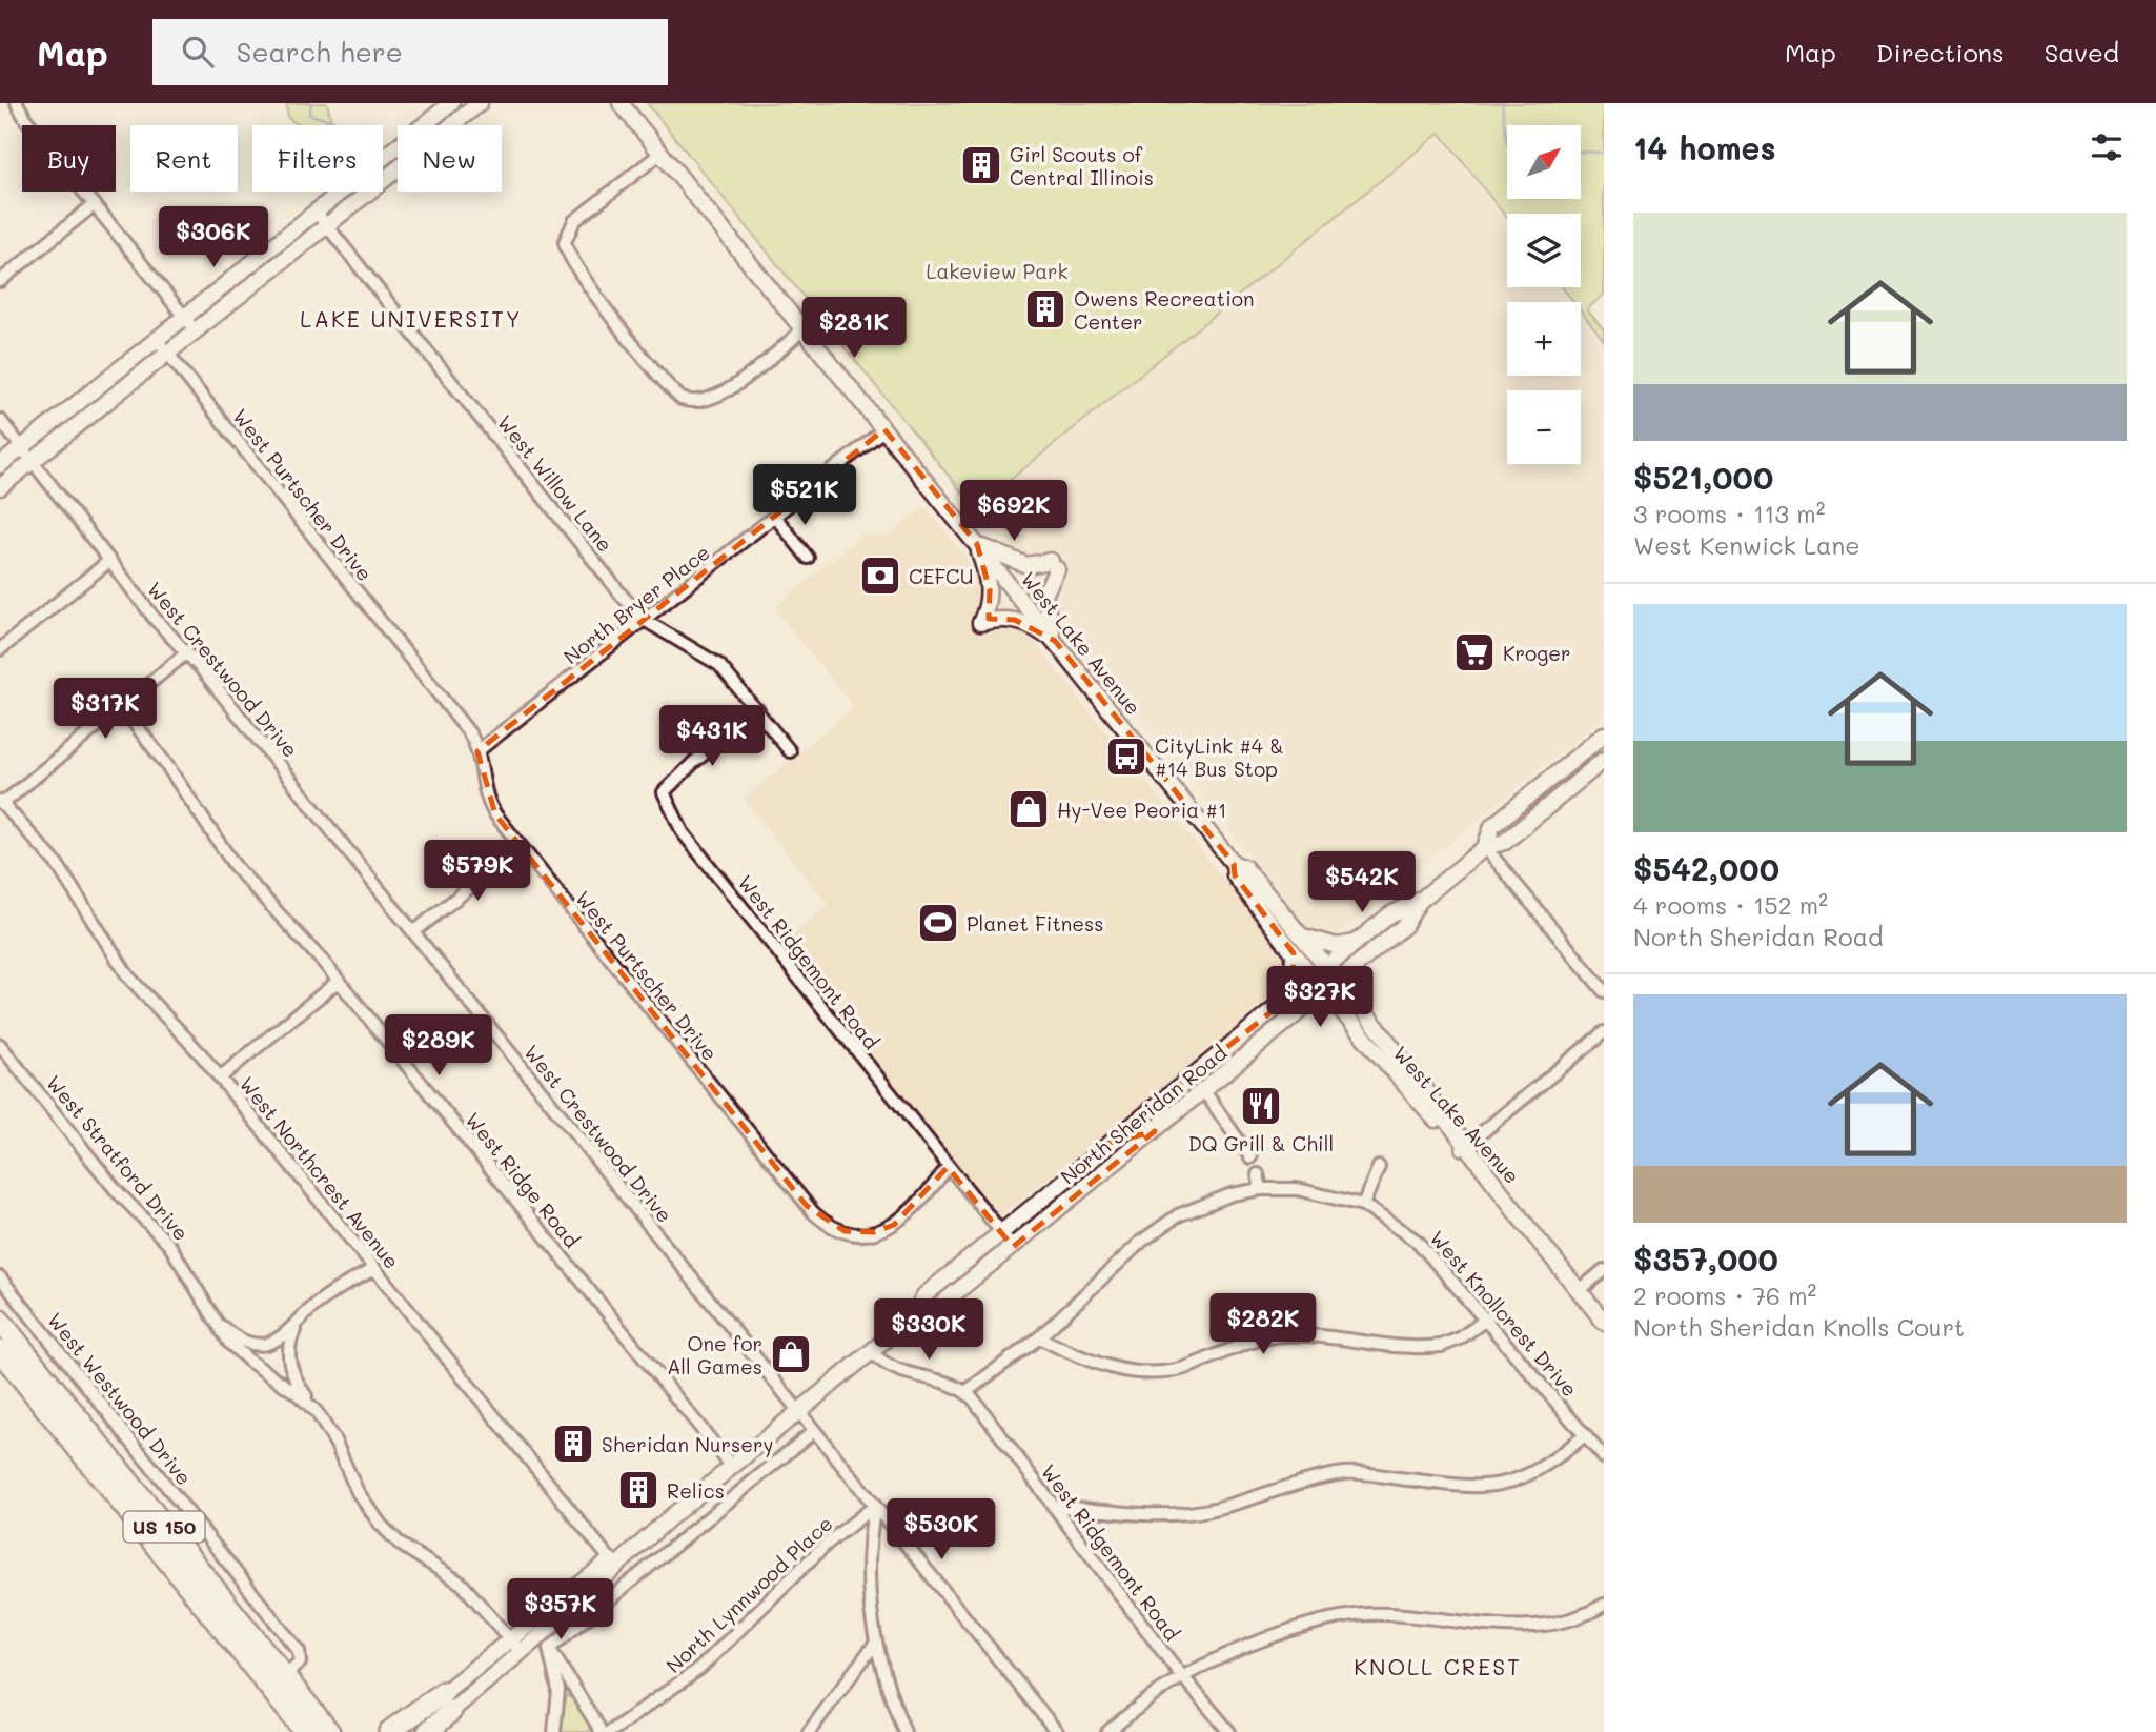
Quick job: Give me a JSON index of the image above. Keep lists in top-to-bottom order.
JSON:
{
  "streets": {
    "highway": ["US 150"],
    "main road": ["West Lake Avenue", "North Sheridan Road"],
    "street": [
      "West Willow Lane",
      "West Purtscher Drive",
      "North Bryer Place",
      "West Crestwood Drive",
      "West Ridgemont Road",
      "West Stratford Drive",
      "West Northcrest Avenue",
      "West Ridge Road",
      "West Knollcrest Drive",
      "West Westwood Drive",
      "North Lynnwood Place"
    ]
  },
  "crossings": [
    ["West Willow Lane", "North Bryer Place"],
    ["West Willow Lane", "West Ridgemont Road"],
    ["West Purtscher Drive", "North Bryer Place"],
    ["West Purtscher Drive", "West Ridgemont Road"],
    ["North Bryer Place", "West Lake Avenue"],
    ["West Lake Avenue", "North Sheridan Road"],
    ["West Crestwood Drive", "North Sheridan Road"],
    ["West Crestwood Drive", "North Lynnwood Place"],
    ["West Ridgemont Road", "North Sheridan Road"],
    ["West Ridgemont Road", "West Knollcrest Drive"],
    ["North Sheridan Road", "West Stratford Drive"],
    ["North Sheridan Road", "West Northcrest Avenue"],
    ["North Sheridan Road", "West Ridge Road"],
    ["West Westwood Drive", "US 150"]
  ],
  "districts": ["LAKE UNIVERSITY", "KNOLL CREST"],
  "parks": ["Lakeview Park"],
  "places": {
    "building": [
      "Girl Scouts of Central Illinois",
      "Owens Recreation Center",
      "Sheridan Nursery",
      "Relics"
    ],
    "bank": ["CEFCU"],
    "supermarket": ["Kroger"],
    "bus stop": ["CityLink #4 & #14 Bus Stop"],
    "shop": ["Hy-Vee Peoria #1", "One for All Games"],
    "sports": ["Planet Fitness"],
    "restaurant": ["DQ Grill & Chill"]
  },
  "north": "top right",
  "page": {
    "header": "Map",
    "search": "Search here",
    "nav": ["Map", "Directions", "Saved"],
    "heading": "14 homes",
    "map_buttons": ["+", "−"],
    "chip": [
      "Buy",
      "Rent",
      "Filters",
      "New"
    ],
    "list": [
      {
        "name": "$521,000",
        "note": "3 rooms · 113 m² · West Kenwick Lane"
      },
      {
        "name": "$542,000",
        "note": "4 rooms · 152 m² · North Sheridan Road"
      },
      {
        "name": "$357,000",
        "note": "2 rooms · 76 m² · North Sheridan Knolls Court"
      }
    ],
    "price": [
      "$306K",
      "$281K",
      "$521K",
      "$692K",
      "$317K",
      "$431K",
      "$579K",
      "$542K",
      "$327K",
      "$289K",
      "$282K",
      "$330K",
      "$530K",
      "$357K"
    ]
  }
}
